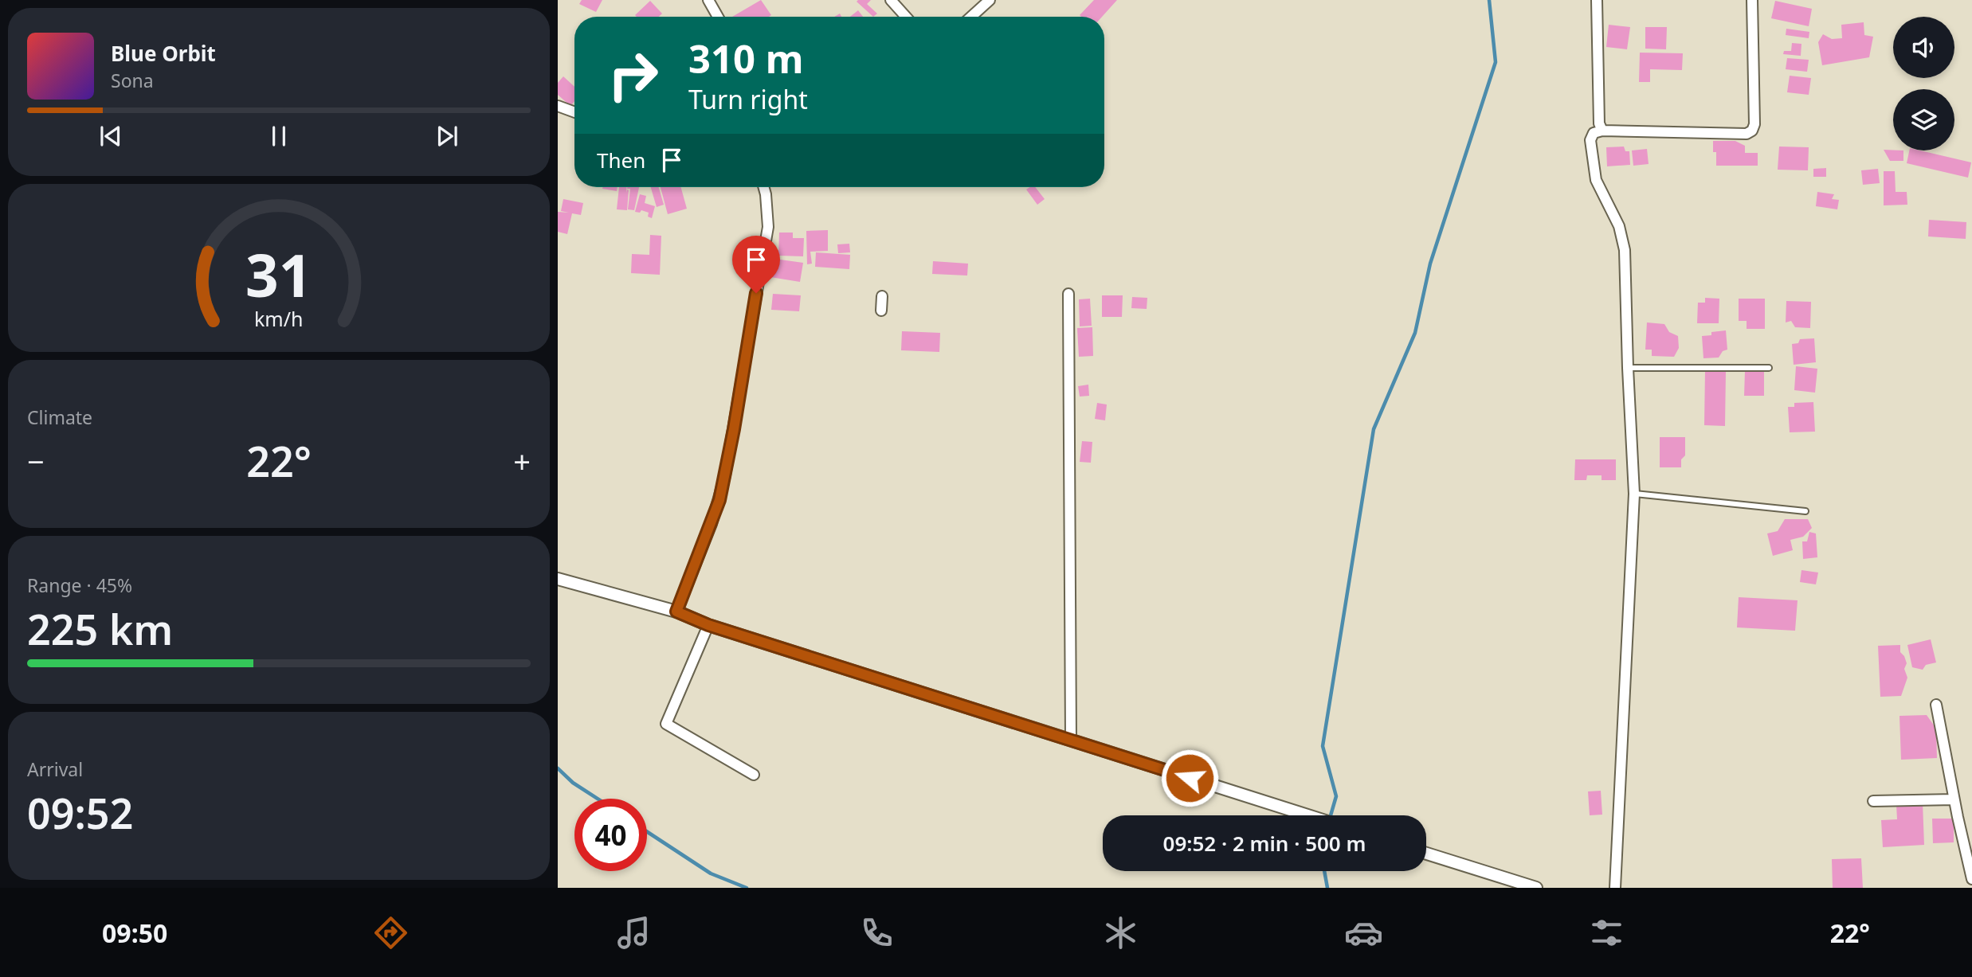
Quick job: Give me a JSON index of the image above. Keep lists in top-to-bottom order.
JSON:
{
  "page": {
    "turn": ["310 m", "Turn right"],
    "song": ["Blue Orbit", "Sona"],
    "then": "Then",
    "tile": [
      "Climate",
      ["Range · 45%", "225 km"],
      ["Arrival", "09:52"]
    ],
    "heat": ["−", "22°", "+"],
    "limit": "40",
    "trip": "09:52 · 2 min · 500 m",
    "tabs": ["09:50", "22°"],
    "gauge": ["31", "km/h"]
  }
}
